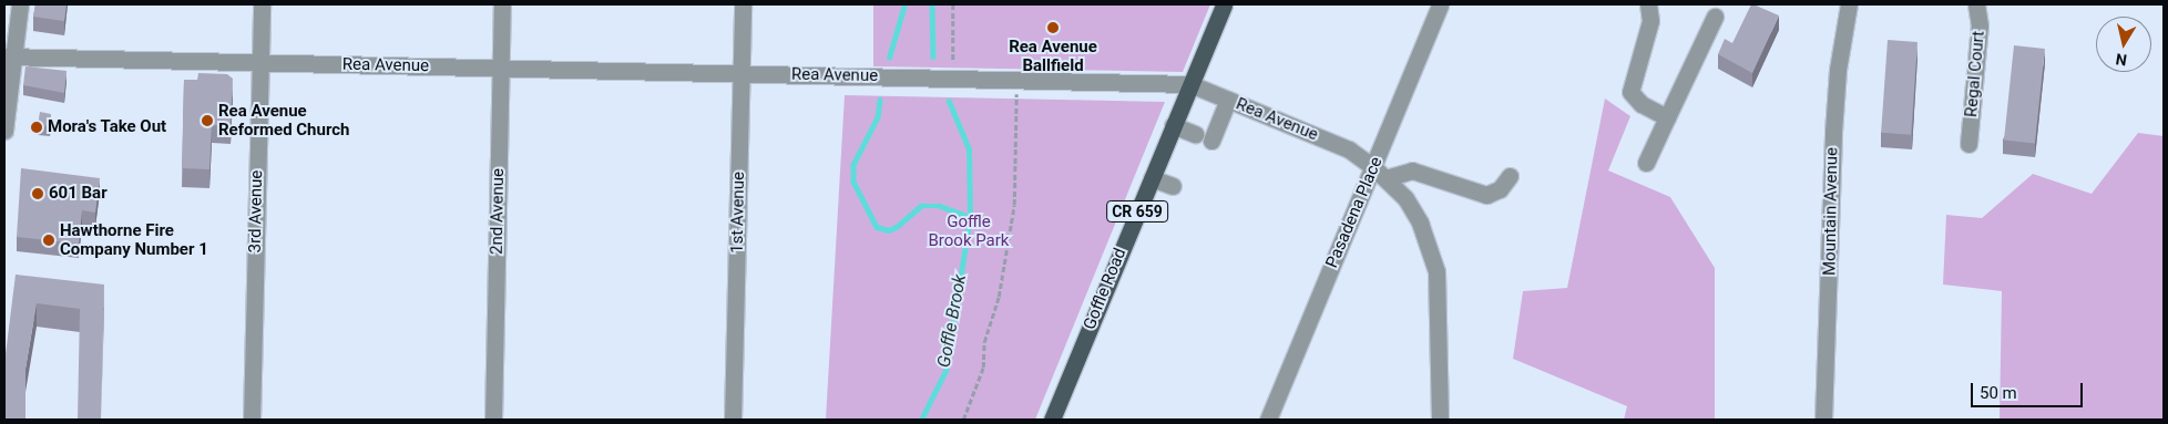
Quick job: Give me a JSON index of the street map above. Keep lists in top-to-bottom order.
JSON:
{
  "streets": {
    "main road": ["CR 659", "Goffle Road"],
    "street": [
      "Rea Avenue",
      "Regal Court",
      "3rd Avenue",
      "2nd Avenue",
      "Mountain Avenue",
      "1st Avenue",
      "Pasadena Place"
    ]
  },
  "crossings": [
    ["Rea Avenue", "3rd Avenue"],
    ["Rea Avenue", "2nd Avenue"],
    ["Rea Avenue", "1st Avenue"],
    ["Rea Avenue", "Pasadena Place"],
    ["Rea Avenue", "Goffle Road"]
  ],
  "water": ["Goffle Brook"],
  "parks": ["Goffle Brook Park"],
  "places": [
    "Rea Avenue Ballfield",
    "Rea Avenue Reformed Church",
    "Mora's Take Out",
    "601 Bar",
    "Hawthorne Fire Company Number 1"
  ],
  "scale_bar": "50 m",
  "north": "bottom"
}
